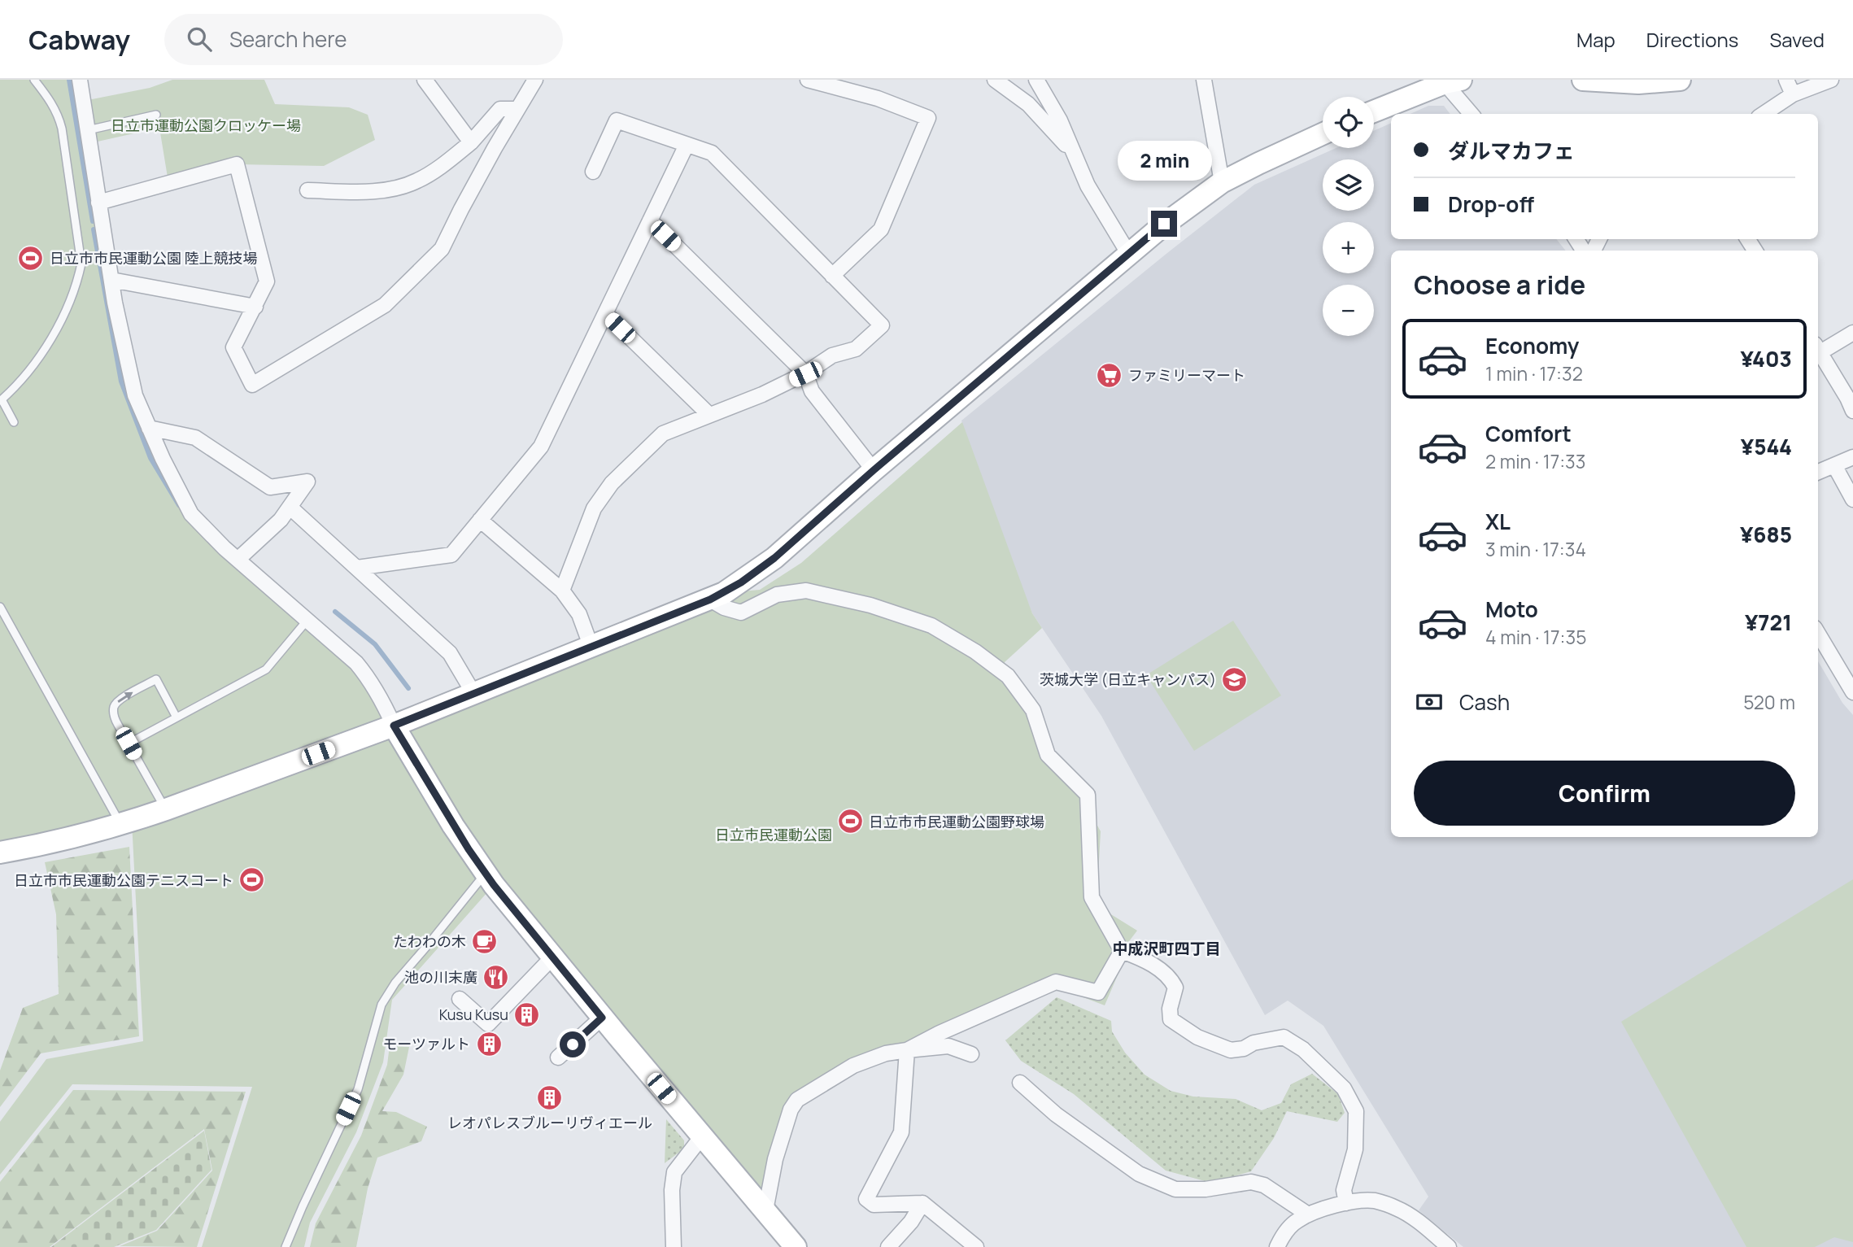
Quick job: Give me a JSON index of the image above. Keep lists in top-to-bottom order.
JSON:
{
  "districts": ["中成沢町四丁目"],
  "parks": ["日立市運動公園クロッケー場", "日立市民運動公園"],
  "places": {
    "sports": ["日立市市民運動公園 陸上競技場", "日立市市民運動公園野球場", "日立市市民運動公園テニスコート"],
    "supermarket": ["ファミリーマート"],
    "school or university": ["茨城大学 (日立キャンパス)"],
    "cafe": ["たわわの木"],
    "restaurant": ["池の川末廣"],
    "building": ["Kusu Kusu", "モーツァルト", "レオパレスブルーリヴィエール"]
  },
  "page": {
    "header": "Cabway",
    "search": "Search here",
    "nav": ["Map", "Directions", "Saved"],
    "map_buttons": ["+", "−"],
    "banner": ["ダルマカフェ", "Drop-off"],
    "bubble": "2 min",
    "heading": "Choose a ride",
    "list": [
      {
        "name": "Economy",
        "note": "1 min · 17:32",
        "value": "¥403"
      },
      {
        "name": "Comfort",
        "note": "2 min · 17:33",
        "value": "¥544"
      },
      {
        "name": "XL",
        "note": "3 min · 17:34",
        "value": "¥685"
      },
      {
        "name": "Moto",
        "note": "4 min · 17:35",
        "value": "¥721"
      }
    ],
    "pay": ["Cash", "520 m"],
    "buttons": "Confirm"
  }
}
